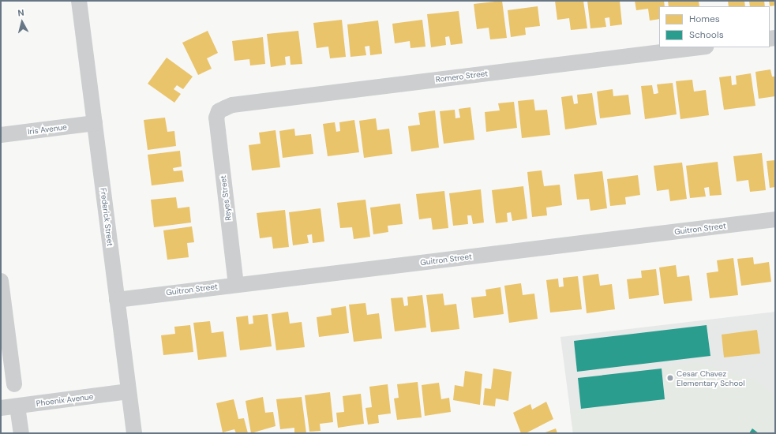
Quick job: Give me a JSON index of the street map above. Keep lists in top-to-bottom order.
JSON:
{
  "streets": {
    "street": [
      "Romero Street",
      "Iris Avenue",
      "Reyes Street",
      "Frederick Street",
      "Guitron Street",
      "Phoenix Avenue"
    ]
  },
  "crossings": [
    ["Romero Street", "Reyes Street"],
    ["Iris Avenue", "Frederick Street"],
    ["Reyes Street", "Guitron Street"],
    ["Frederick Street", "Guitron Street"],
    ["Frederick Street", "Phoenix Avenue"]
  ],
  "places": ["Cesar Chavez Elementary School"],
  "legend": ["Homes", "Schools"],
  "north": "top"
}
